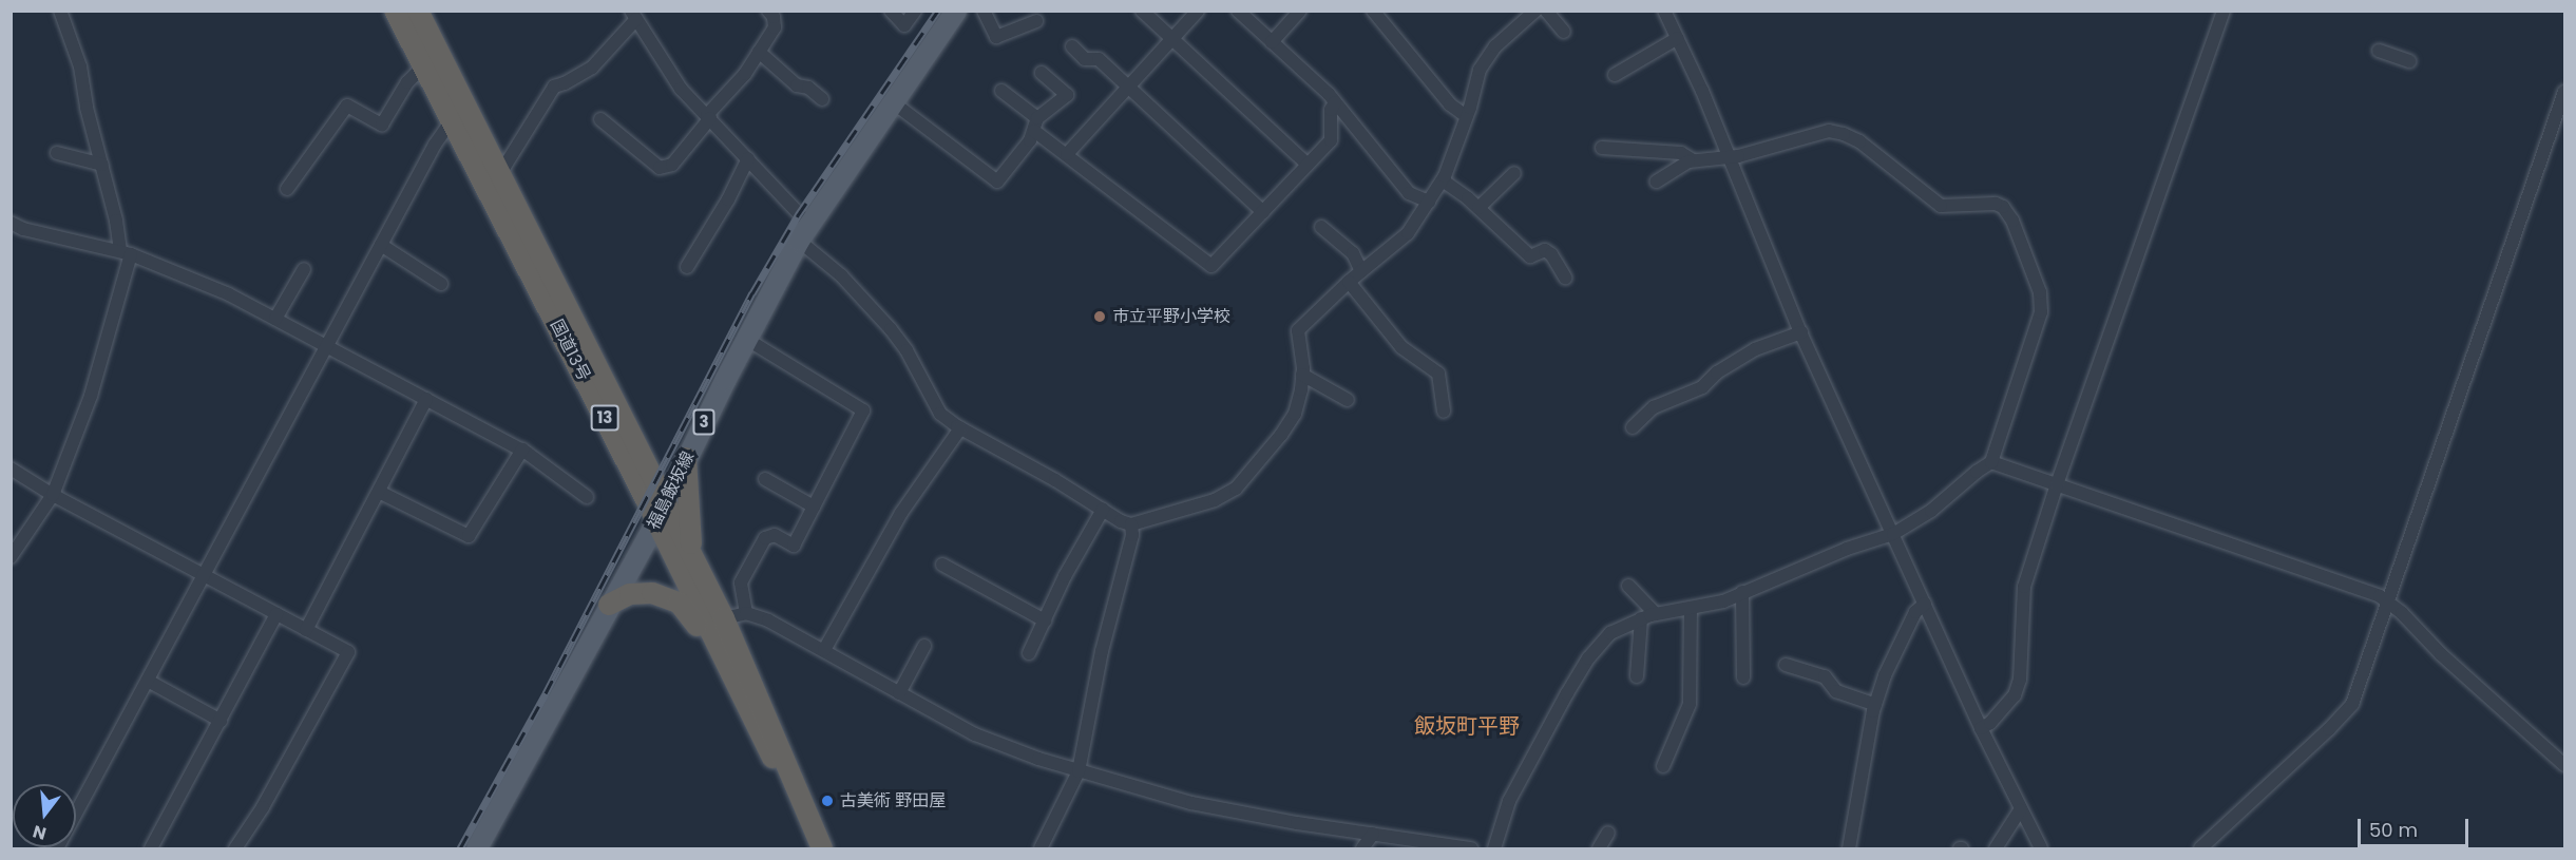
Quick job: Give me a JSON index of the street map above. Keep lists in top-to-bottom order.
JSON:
{
  "streets": {
    "highway": ["国道13号", "13"],
    "main road": ["3", "福島飯坂線"]
  },
  "crossings": [
    ["国道13号", "福島飯坂線"]
  ],
  "districts": ["飯坂町平野"],
  "places": ["市立平野小学校", "古美術 野田屋"],
  "scale_bar": "50 m",
  "north": "bottom"
}
